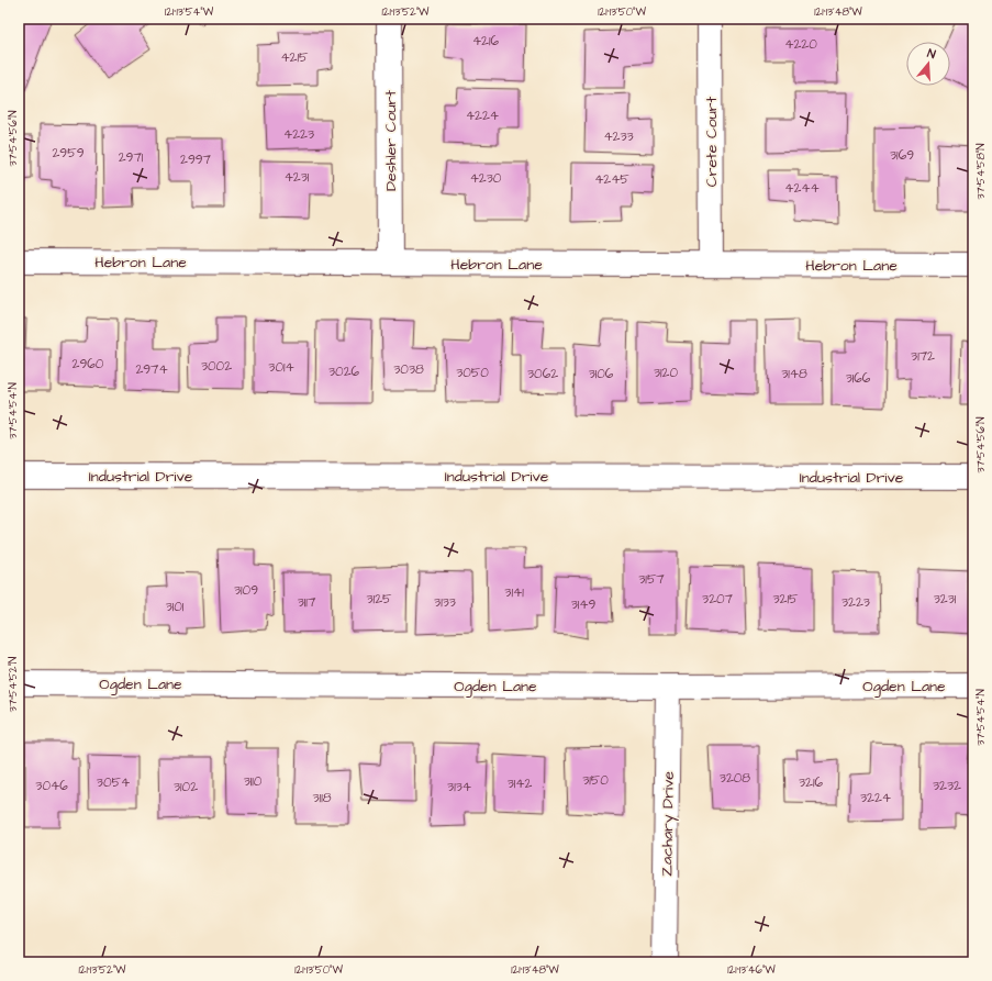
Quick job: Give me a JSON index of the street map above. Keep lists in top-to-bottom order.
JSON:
{
  "streets": {
    "street": [
      "Deshler Court",
      "Crete Court",
      "Hebron Lane",
      "Industrial Drive",
      "Ogden Lane",
      "Zachary Drive"
    ]
  },
  "crossings": [
    ["Deshler Court", "Hebron Lane"],
    ["Crete Court", "Hebron Lane"],
    ["Ogden Lane", "Zachary Drive"]
  ],
  "house_numbers": [
    "4216",
    "4220",
    "4215",
    "4224",
    "4223",
    "4233",
    "2959",
    "3169",
    "2971",
    "2997",
    "4231",
    "4230",
    "4245",
    "4244",
    "3172",
    "2960",
    "3002",
    "3014",
    "2974",
    "3038",
    "3026",
    "3050",
    "3120",
    "3062",
    "3106",
    "3148",
    "3166",
    "3157",
    "3109",
    "3141",
    "3125",
    "3207",
    "3215",
    "3231",
    "3117",
    "3133",
    "3223",
    "3149",
    "3101",
    "3208",
    "3150",
    "3110",
    "3054",
    "3216",
    "3142",
    "3046",
    "3232",
    "3102",
    "3134",
    "3118",
    "3224"
  ],
  "north": "top",
  "coordinates": [
    "121°13'54\"W",
    "121°13'52\"W",
    "121°13'50\"W",
    "121°13'48\"W",
    "37°54'56\"N",
    "37°54'58\"N",
    "37°54'54\"N",
    "37°54'52\"N",
    "121°13'46\"W"
  ]
}
